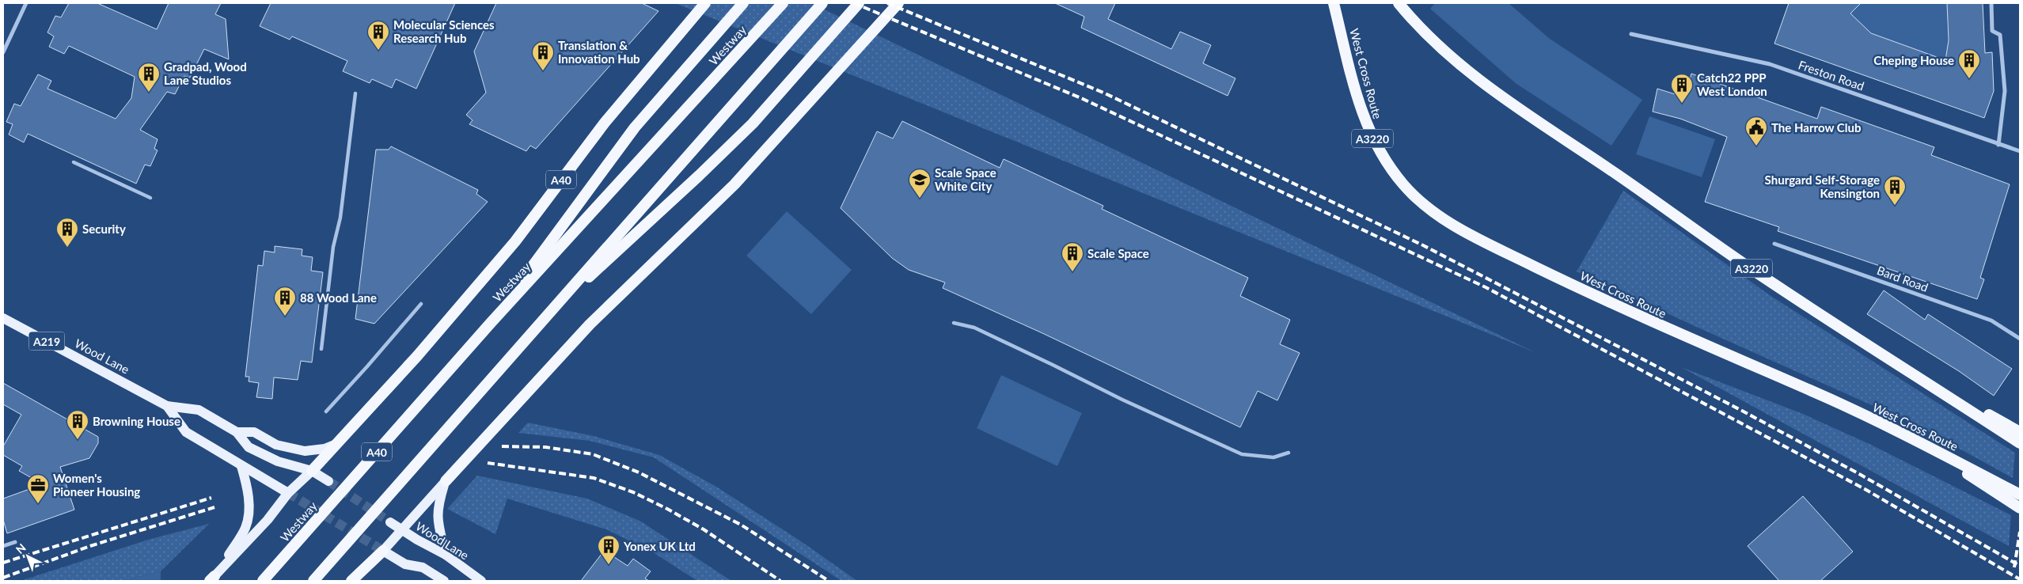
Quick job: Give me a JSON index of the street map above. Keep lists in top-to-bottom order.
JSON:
{
  "streets": {
    "highway": [
      "Westway",
      "West Cross Route",
      "A3220",
      "A40"
    ],
    "main road": ["A219", "Wood Lane"],
    "street": ["Freston Road", "Bard Road"]
  },
  "crossings": [
    ["Westway", "A40"],
    ["West Cross Route", "A3220"],
    ["A40", "Wood Lane"]
  ],
  "places": {
    "building": [
      "Molecular Sciences Research Hub",
      "Translation & Innovation Hub",
      "Cheping House",
      "Gradpad, Wood Lane Studios",
      "Catch22 PPP West London",
      "Shurgard Self-Storage Kensington",
      "Security",
      "Scale Space",
      "88 Wood Lane",
      "Browning House",
      "Yonex UK Ltd"
    ],
    "public building": ["The Harrow Club"],
    "school or university": ["Scale Space White City"],
    "office": ["Women's Pioneer Housing"]
  },
  "north": "top left"
}
